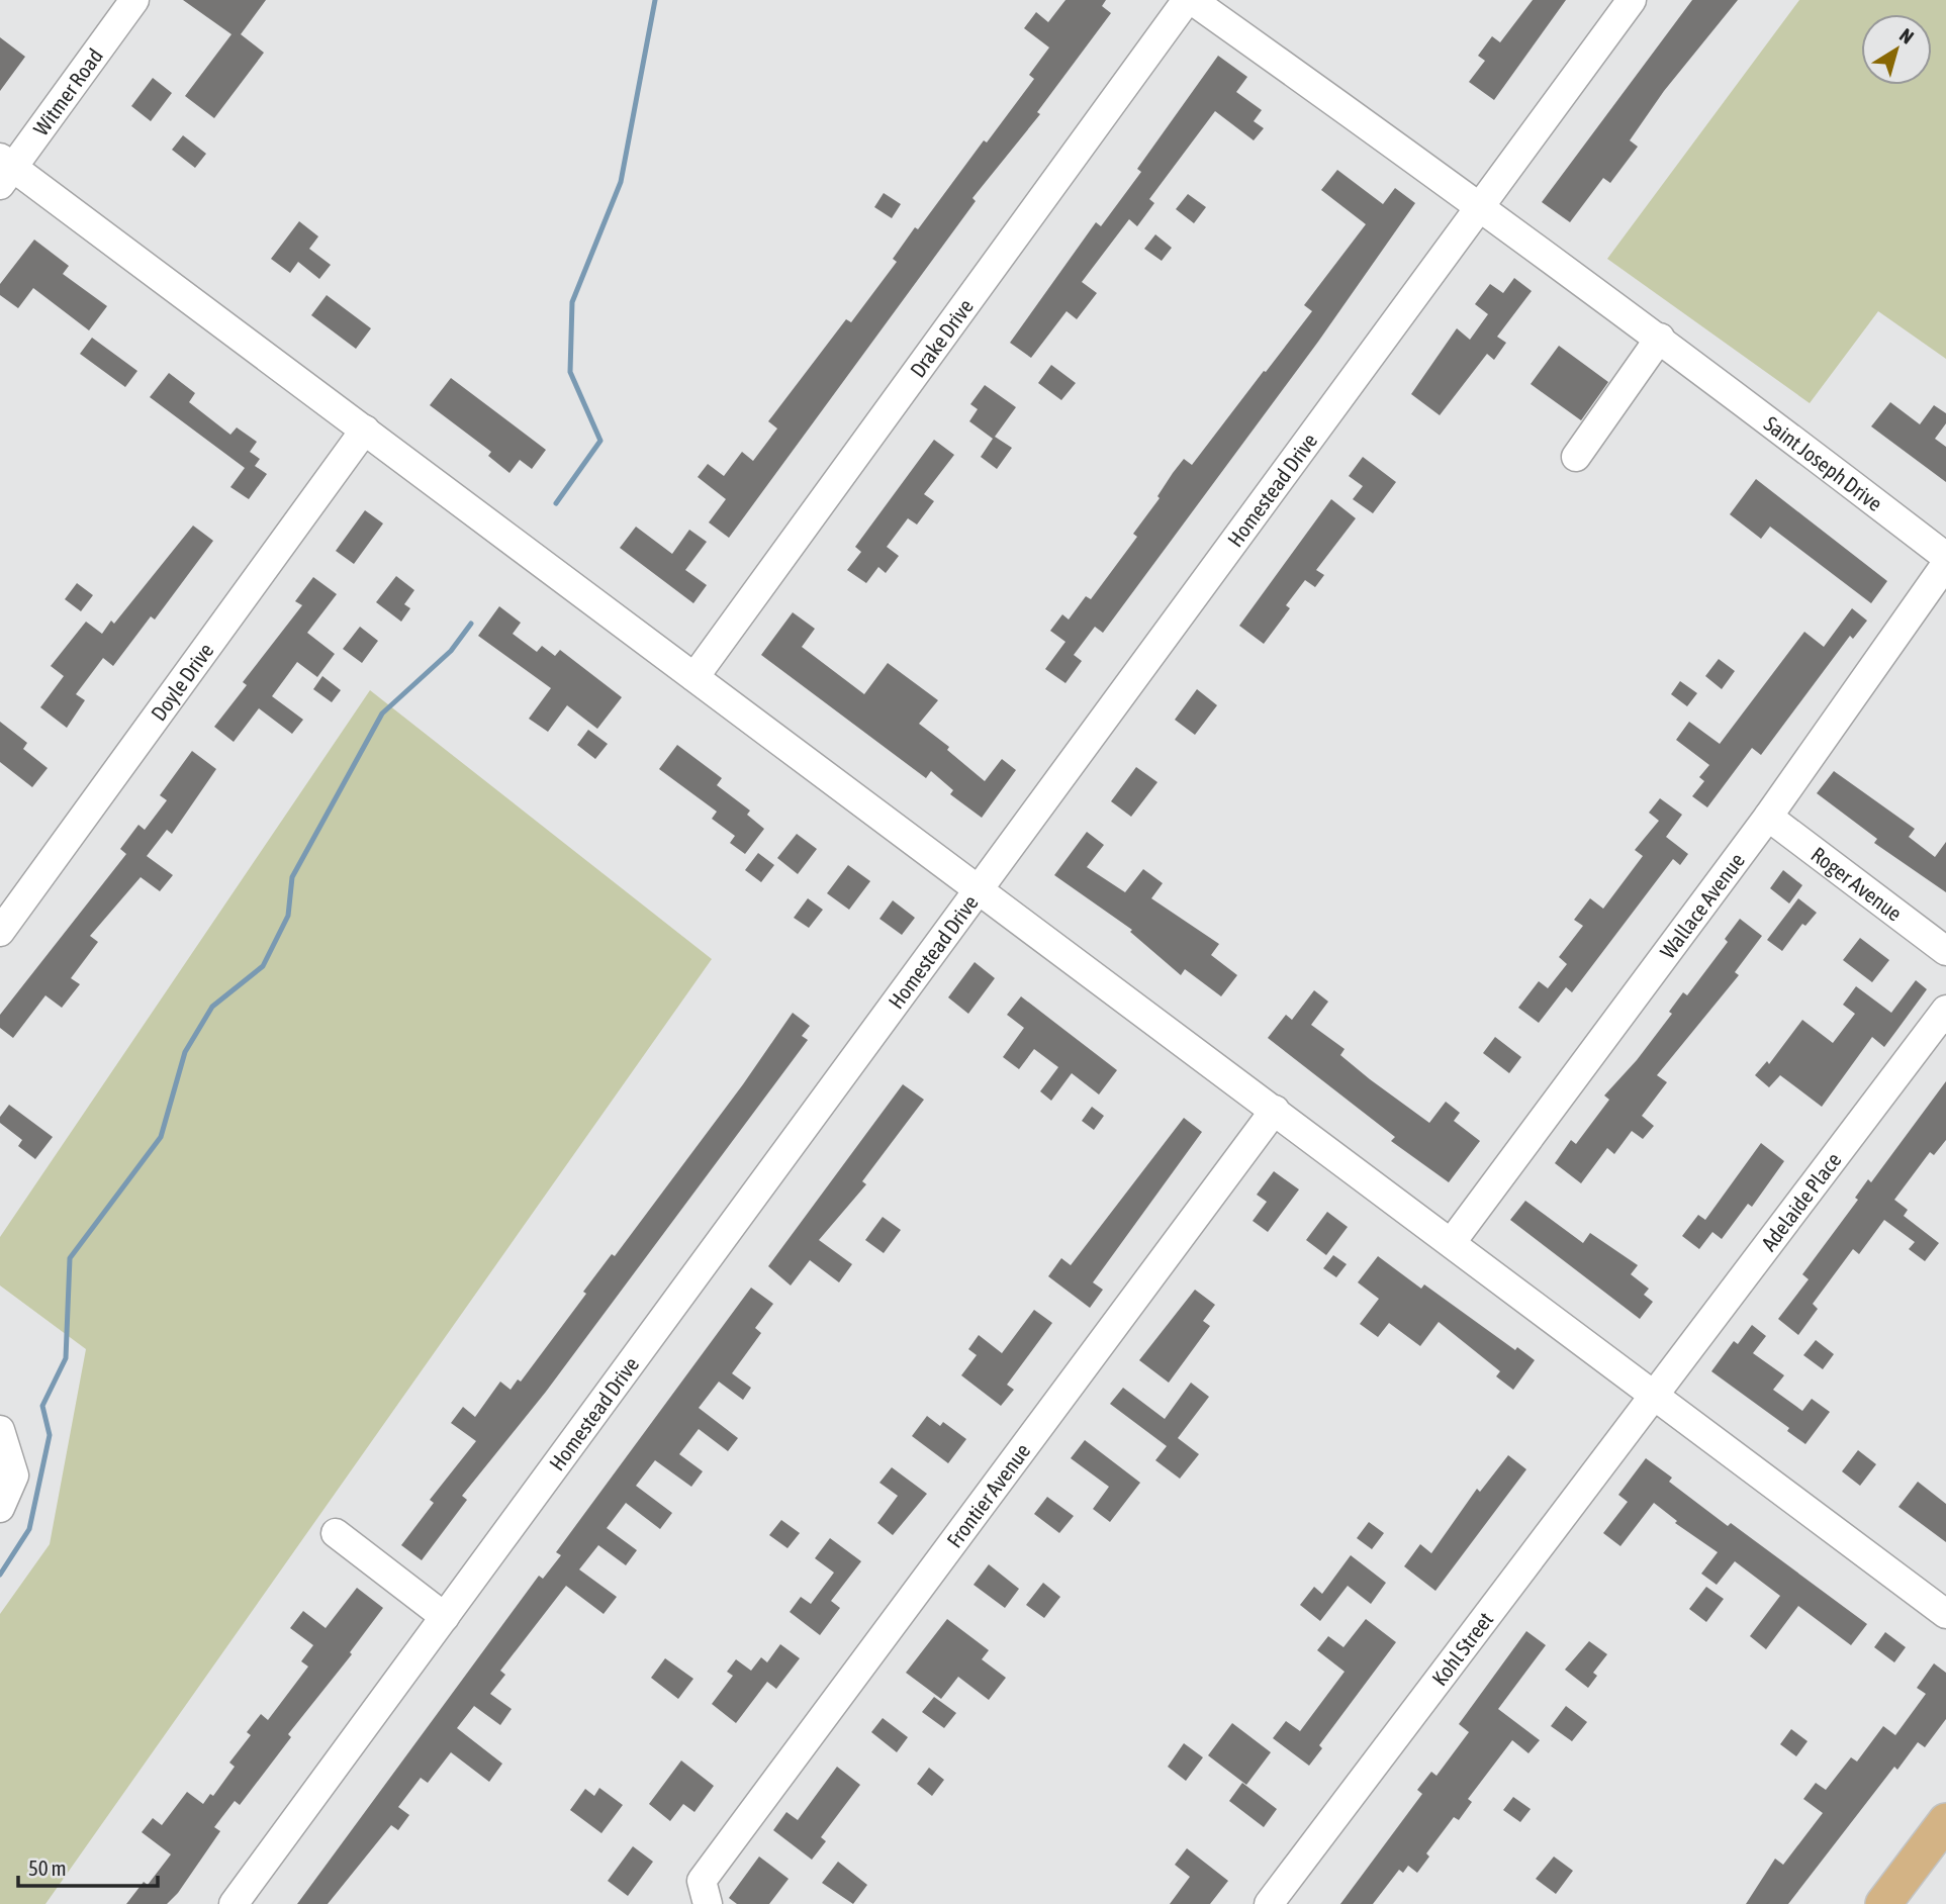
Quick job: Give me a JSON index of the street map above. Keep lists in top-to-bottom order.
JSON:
{
  "streets": {
    "street": [
      "Witmer Road",
      "Drake Drive",
      "Saint Joseph Drive",
      "Homestead Drive",
      "Doyle Drive",
      "Roger Avenue",
      "Wallace Avenue",
      "Adelaide Place",
      "Frontier Avenue",
      "Kohl Street"
    ]
  },
  "crossings": [
    ["Drake Drive", "Saint Joseph Drive"],
    ["Saint Joseph Drive", "Homestead Drive"],
    ["Roger Avenue", "Wallace Avenue"],
    ["Adelaide Place", "Kohl Street"]
  ],
  "scale_bar": "50 m",
  "north": "top right"
}
